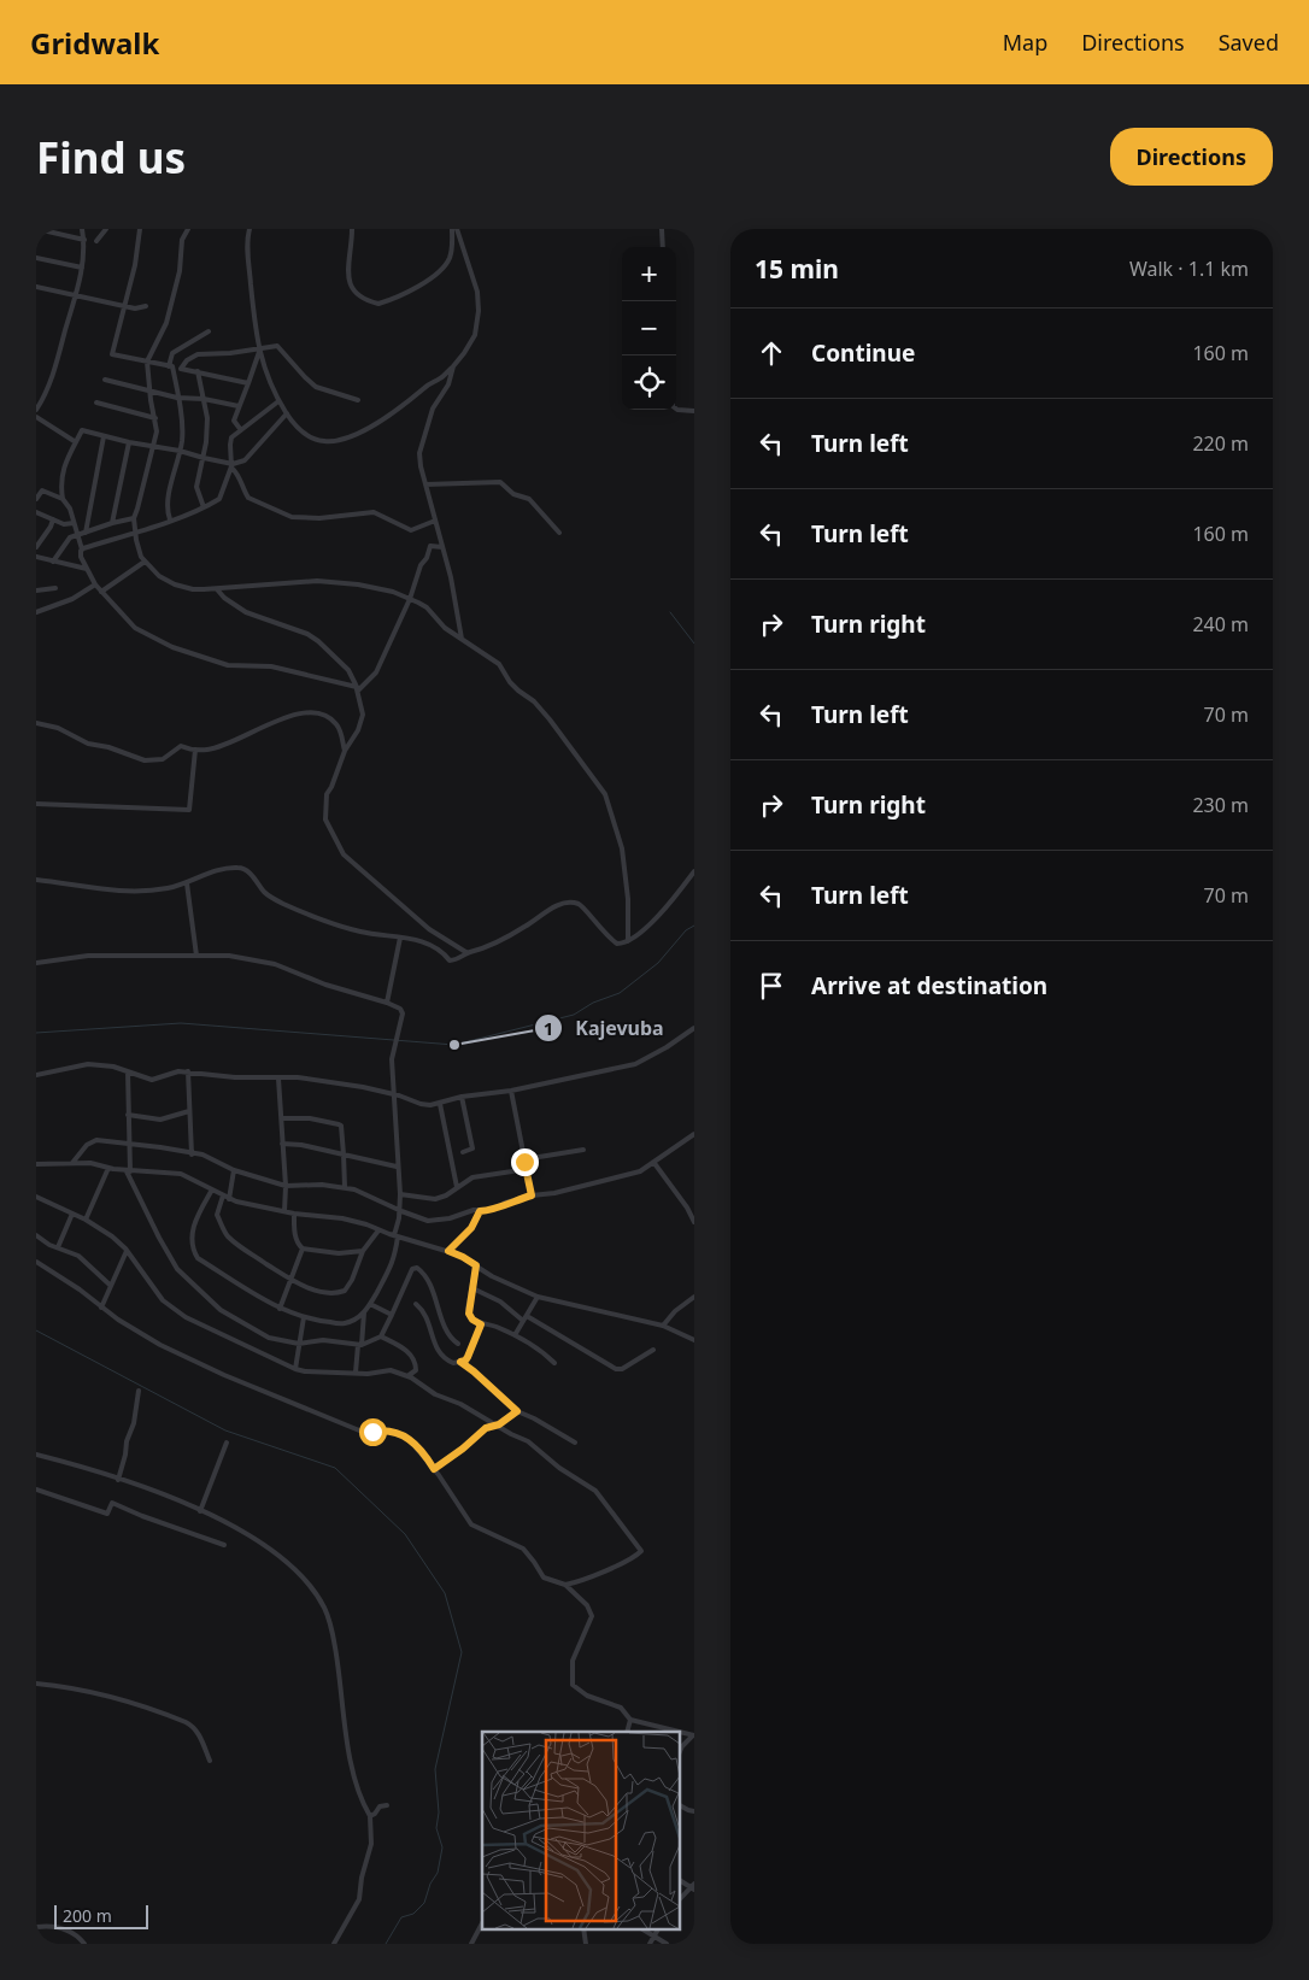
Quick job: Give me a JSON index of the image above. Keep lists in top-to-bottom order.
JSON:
{
  "places": ["Kajevuba"],
  "scale_bar": "200 m",
  "page": {
    "header": "Gridwalk",
    "nav": ["Map", "Directions", "Saved"],
    "buttons": "Directions",
    "title": "Find us",
    "heading": ["15 min", "Walk · 1.1 km"],
    "map_buttons": ["+", "−"],
    "list": [
      ["Continue", "160 m"],
      ["Turn left", "220 m"],
      ["Turn left", "160 m"],
      ["Turn right", "240 m"],
      ["Turn left", "70 m"],
      ["Turn right", "230 m"],
      ["Turn left", "70 m"],
      "Arrive at destination"
    ],
    "scale": "200 m"
  }
}
